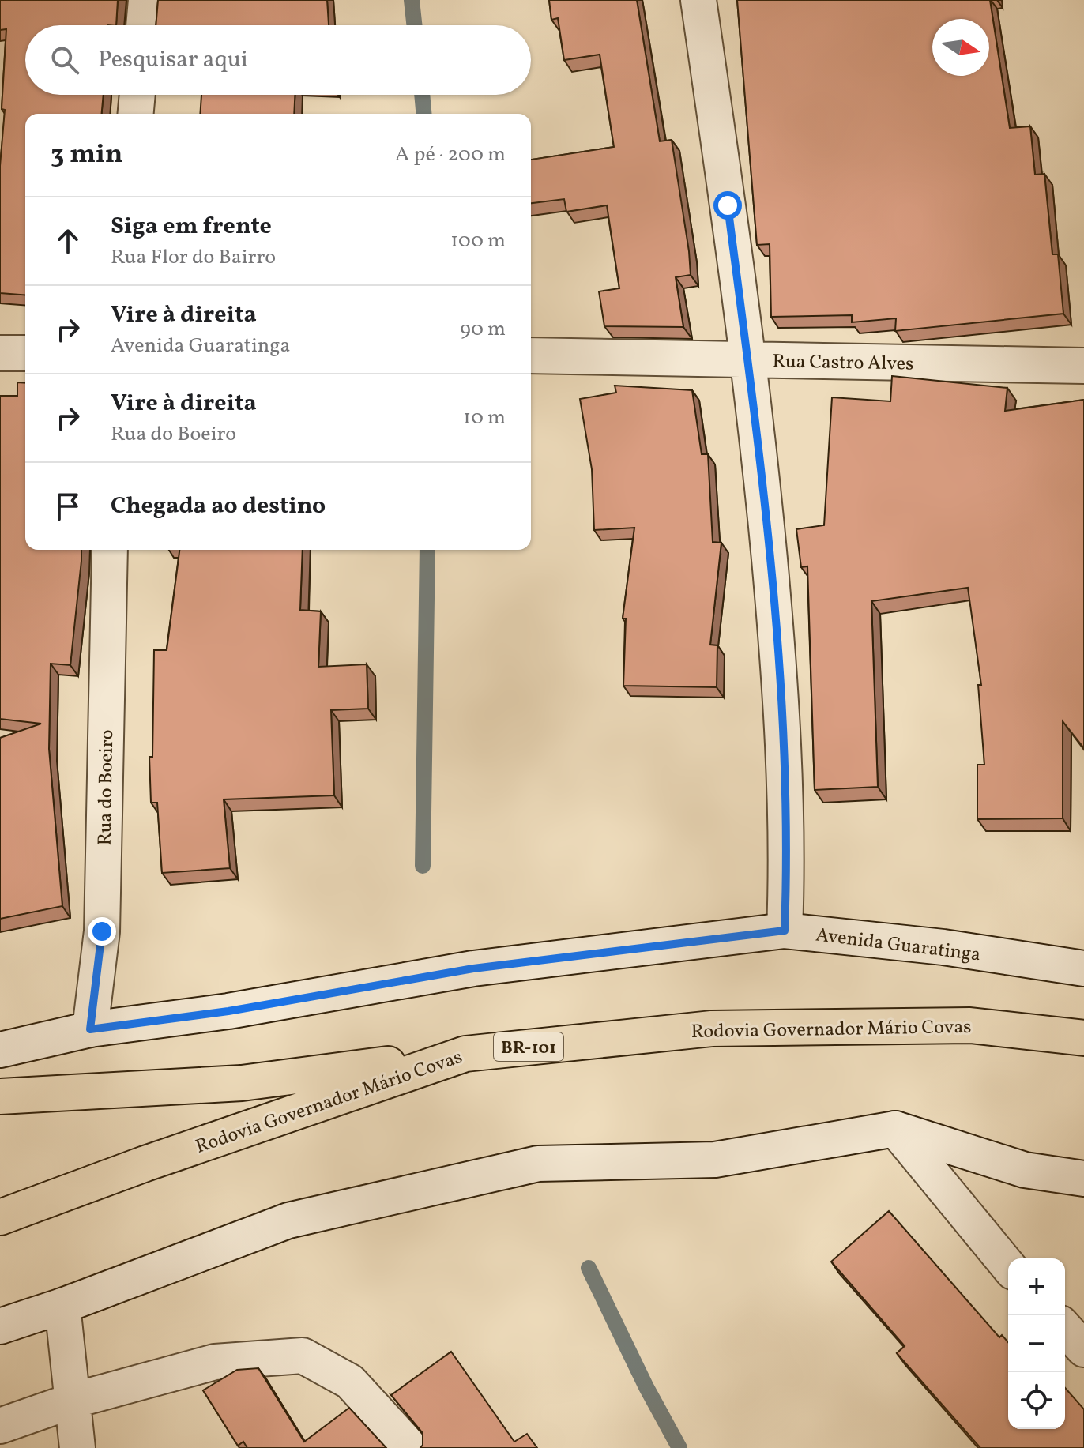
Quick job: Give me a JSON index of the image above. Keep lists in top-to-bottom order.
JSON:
{
  "streets": {
    "highway": ["Rodovia Governador Mário Covas", "BR-101"],
    "street": ["Rua Castro Alves", "Rua do Boeiro", "Avenida Guaratinga"]
  },
  "crossings": [
    ["Rua do Boeiro", "Avenida Guaratinga"]
  ],
  "north": "right",
  "page": {
    "search": "Pesquisar aqui",
    "heading": ["3 min", "A pé · 200 m"],
    "list": [
      ["Siga em frente", "Rua Flor do Bairro", "100 m"],
      ["Vire à direita", "Avenida Guaratinga", "90 m"],
      ["Vire à direita", "Rua do Boeiro", "10 m"],
      "Chegada ao destino"
    ],
    "map_buttons": ["+", "−"]
  }
}
